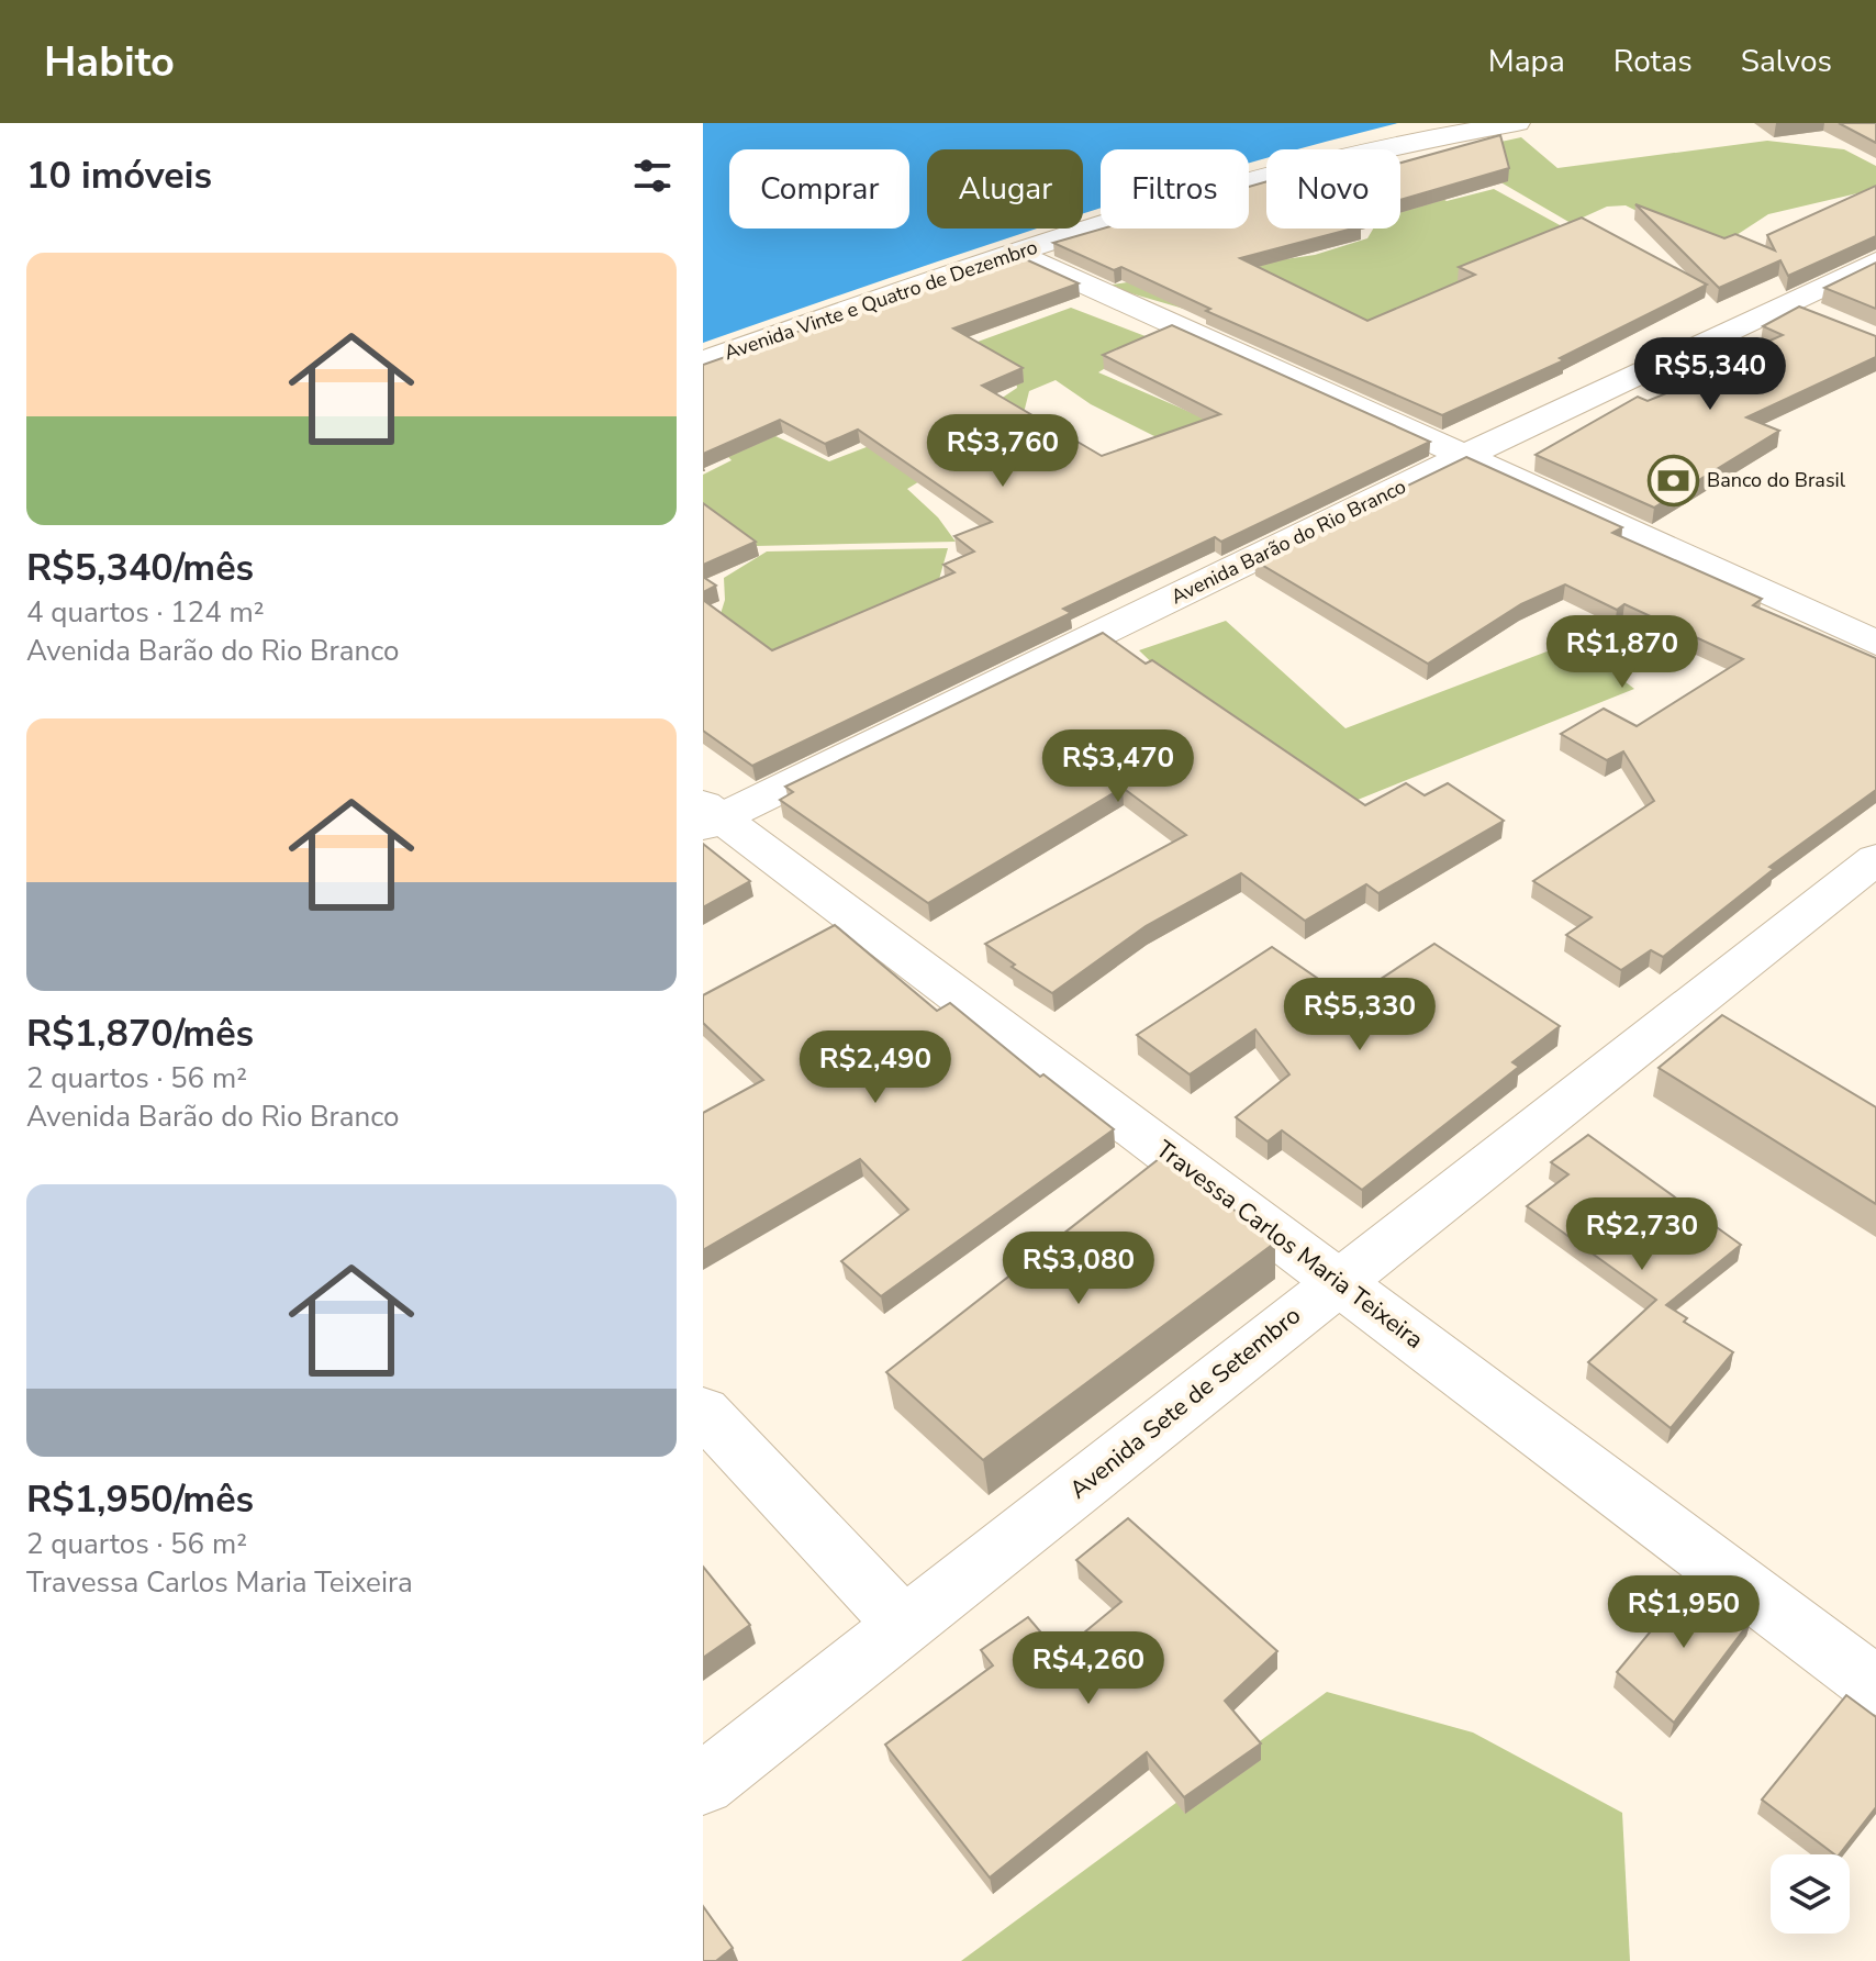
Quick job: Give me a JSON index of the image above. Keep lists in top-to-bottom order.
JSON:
{
  "streets": {
    "street": [
      "Avenida Vinte e Quatro de Dezembro",
      "Avenida Barão do Rio Branco",
      "Travessa Carlos Maria Teixeira",
      "Avenida Sete de Setembro"
    ]
  },
  "crossings": [
    ["Avenida Barão do Rio Branco", "Travessa Carlos Maria Teixeira"],
    ["Travessa Carlos Maria Teixeira", "Avenida Sete de Setembro"]
  ],
  "places": {
    "bank": ["Banco do Brasil"]
  },
  "page": {
    "header": "Habito",
    "nav": ["Mapa", "Rotas", "Salvos"],
    "heading": "10 imóveis",
    "chip": [
      "Comprar",
      "Alugar",
      "Filtros",
      "Novo"
    ],
    "list": [
      {
        "name": "R$5,340/mês",
        "note": "4 quartos · 124 m² · Avenida Barão do Rio Branco"
      },
      {
        "name": "R$1,870/mês",
        "note": "2 quartos · 56 m² · Avenida Barão do Rio Branco"
      },
      {
        "name": "R$1,950/mês",
        "note": "2 quartos · 56 m² · Travessa Carlos Maria Teixeira"
      }
    ],
    "price": [
      "R$5,340",
      "R$3,760",
      "R$1,870",
      "R$3,470",
      "R$5,330",
      "R$2,490",
      "R$2,730",
      "R$3,080",
      "R$1,950",
      "R$4,260"
    ]
  }
}
